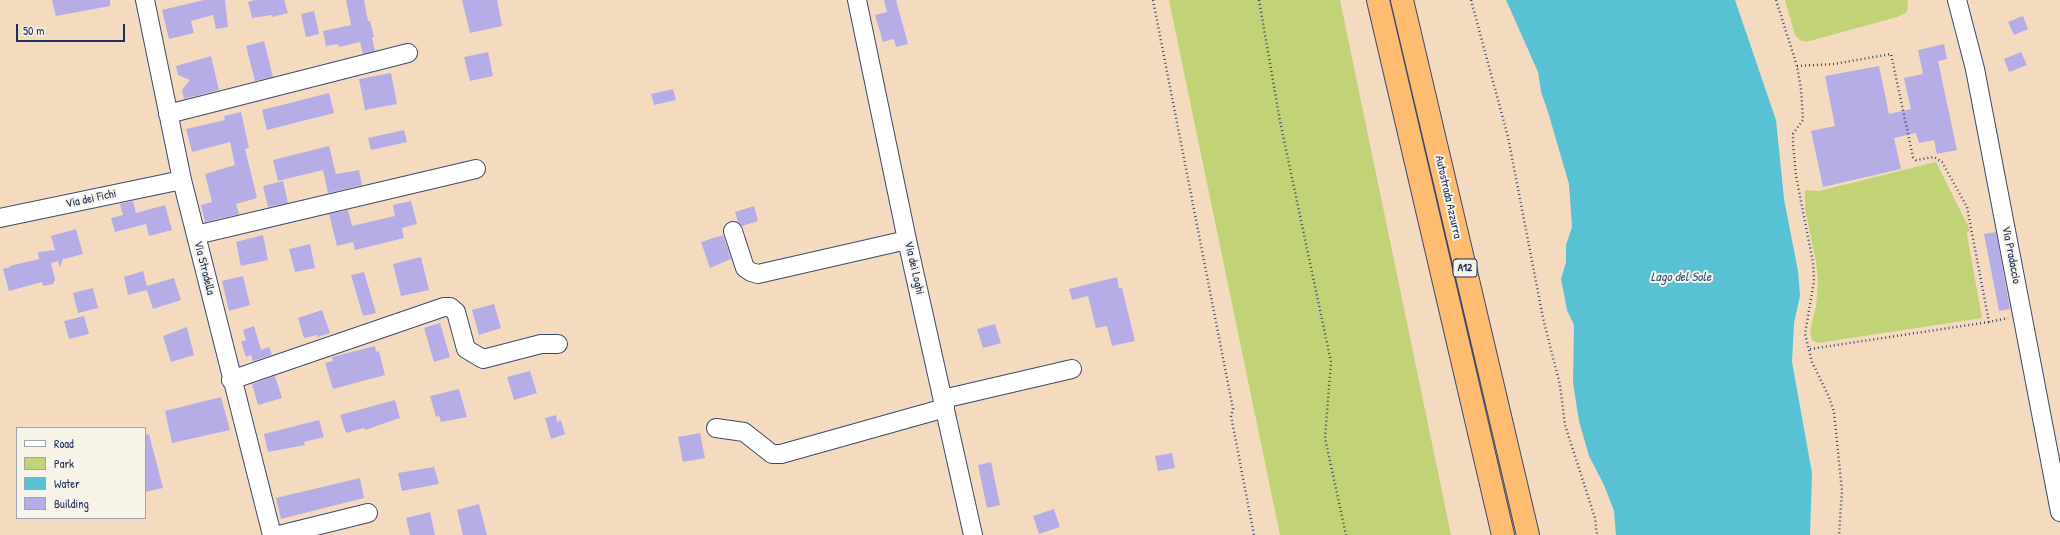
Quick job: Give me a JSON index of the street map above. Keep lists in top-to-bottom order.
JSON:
{
  "streets": {
    "highway": ["Autostrada Azzurra", "A12"],
    "street": [
      "Via dei Fichi",
      "Via Pradaccio",
      "Via Stradella",
      "Via dei Loghi"
    ]
  },
  "crossings": [
    ["Via dei Fichi", "Via Stradella"]
  ],
  "water": ["Lago del Sole"],
  "legend": [
    "Road",
    "Park",
    "Water",
    "Building"
  ],
  "scale_bar": "50 m"
}
